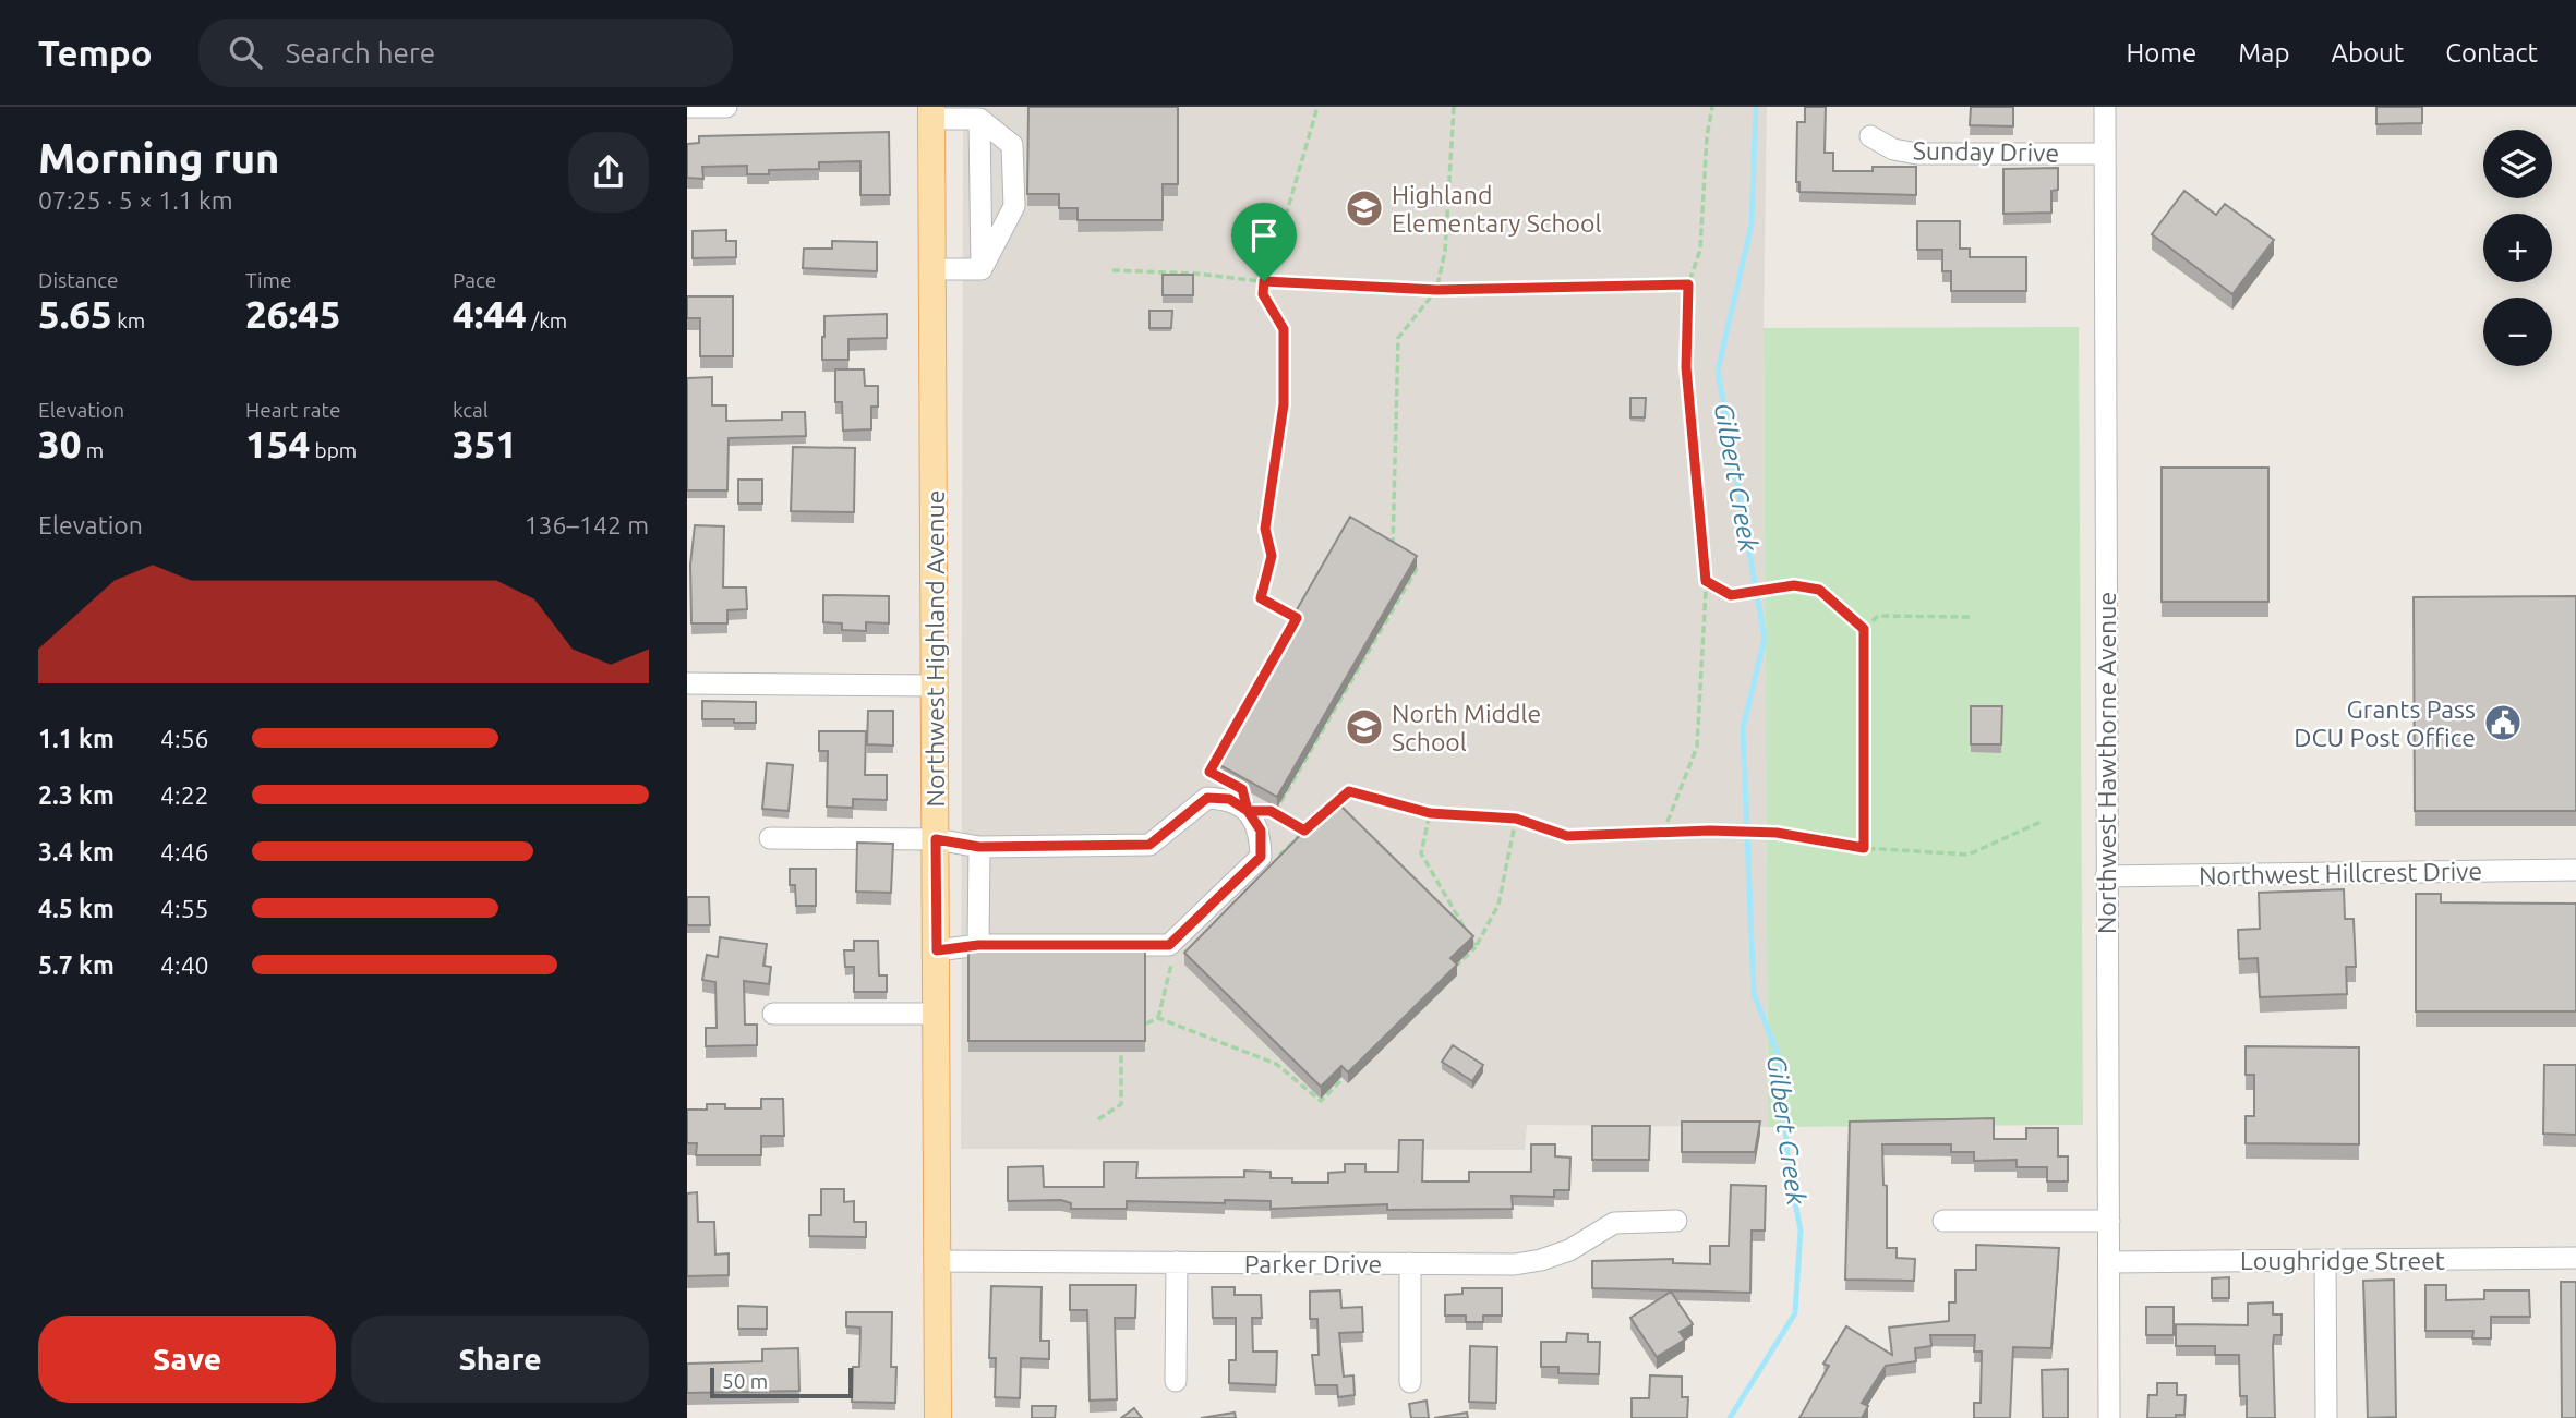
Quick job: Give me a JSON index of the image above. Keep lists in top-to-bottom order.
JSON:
{
  "streets": {
    "main road": ["Northwest Highland Avenue"],
    "street": [
      "Sunday Drive",
      "Northwest Hawthorne Avenue",
      "Northwest Hillcrest Drive",
      "Loughridge Street",
      "Parker Drive"
    ]
  },
  "crossings": [
    ["Sunday Drive", "Northwest Hawthorne Avenue"],
    ["Northwest Highland Avenue", "Parker Drive"],
    ["Northwest Hawthorne Avenue", "Northwest Hillcrest Drive"],
    ["Northwest Hawthorne Avenue", "Loughridge Street"]
  ],
  "water": ["Gilbert Creek"],
  "places": {
    "school or university": ["Highland Elementary School", "North Middle School"],
    "public building": ["Grants Pass DCU Post Office"]
  },
  "scale_bar": "50 m",
  "page": {
    "header": "Tempo",
    "search": "Search here",
    "nav": [
      "Home",
      "Map",
      "About",
      "Contact"
    ],
    "heading": ["Morning run", "07:25 · 5 × 1.1 km"],
    "map_buttons": ["+", "−"],
    "stats": [
      ["Distance", "5.65 km"],
      ["Time", "26:45"],
      ["Pace", "4:44 /km"],
      ["Elevation", "30 m"],
      ["Heart rate", "154 bpm"],
      ["kcal", "351"]
    ],
    "chart": ["Elevation", "136–142 m"],
    "list": [
      {
        "name": "1.1 km",
        "note": "4:56"
      },
      {
        "name": "2.3 km",
        "note": "4:22"
      },
      {
        "name": "3.4 km",
        "note": "4:46"
      },
      {
        "name": "4.5 km",
        "note": "4:55"
      },
      {
        "name": "5.7 km",
        "note": "4:40"
      }
    ],
    "buttons": ["Save", "Share"],
    "scale": "50 m"
  }
}
